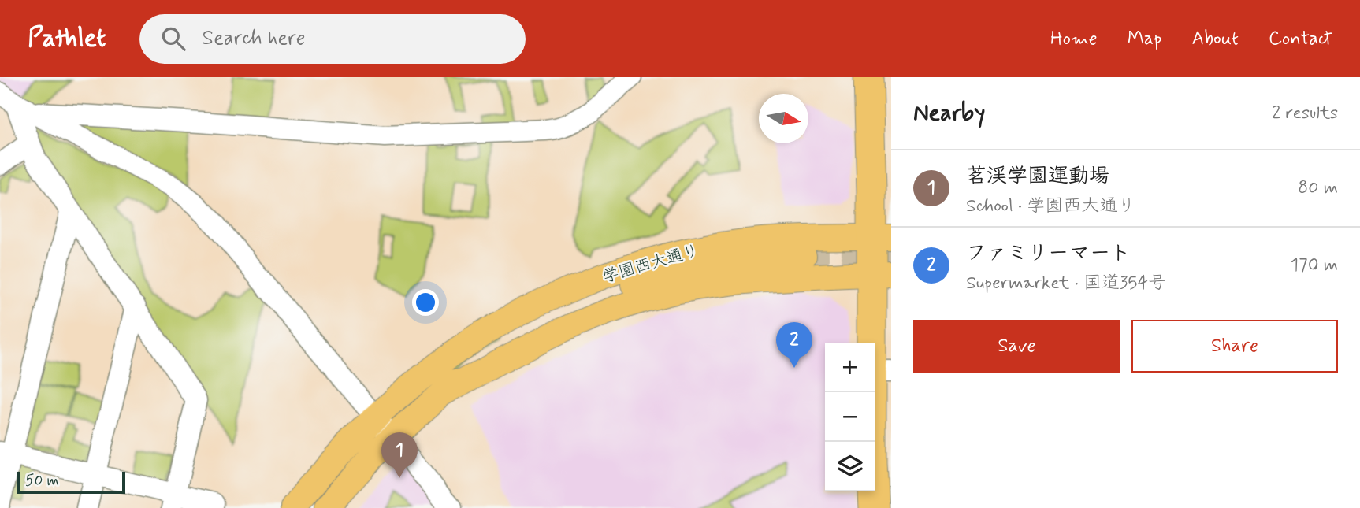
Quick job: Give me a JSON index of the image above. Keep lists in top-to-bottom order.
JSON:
{
  "streets": {
    "main road": ["学園西大通り"]
  },
  "scale_bar": "50 m",
  "north": "right",
  "page": {
    "header": "Pathlet",
    "search": "Search here",
    "nav": [
      "Home",
      "Map",
      "About",
      "Contact"
    ],
    "heading": ["Nearby", "2 results"],
    "list": [
      {
        "mark": "1",
        "name": "茗渓学園運動場",
        "note": "School · 学園西大通り",
        "value": "80 m"
      },
      {
        "mark": "2",
        "name": "ファミリーマート",
        "note": "Supermarket · 国道354号",
        "value": "170 m"
      }
    ],
    "buttons": ["Save", "Share"],
    "pins": ["2", "1"],
    "map_buttons": ["+", "−"],
    "scale": "50 m"
  }
}
